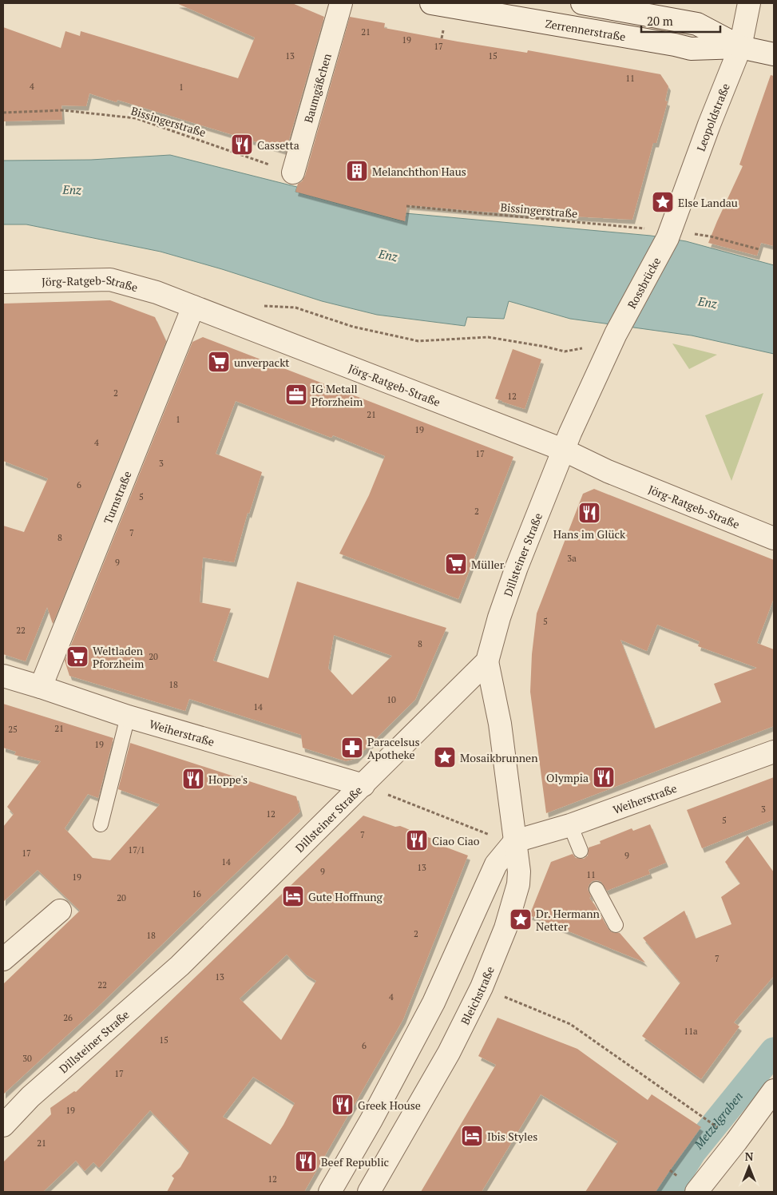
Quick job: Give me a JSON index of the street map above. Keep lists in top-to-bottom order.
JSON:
{
  "streets": {
    "street": [
      "Zerrennerstraße",
      "Baumgäßchen",
      "Leopoldstraße",
      "Rossbrücke",
      "Jörg-Ratgeb-Straße",
      "Turnstraße",
      "Dillsteiner Straße",
      "Weiherstraße",
      "Bleichstraße"
    ],
    "path": ["Bissingerstraße"]
  },
  "crossings": [
    ["Zerrennerstraße", "Leopoldstraße"],
    ["Baumgäßchen", "Bissingerstraße"],
    ["Leopoldstraße", "Bissingerstraße"],
    ["Leopoldstraße", "Rossbrücke"],
    ["Bissingerstraße", "Rossbrücke"],
    ["Jörg-Ratgeb-Straße", "Turnstraße"],
    ["Jörg-Ratgeb-Straße", "Dillsteiner Straße"],
    ["Turnstraße", "Weiherstraße"],
    ["Dillsteiner Straße", "Weiherstraße"],
    ["Dillsteiner Straße", "Bleichstraße"],
    ["Weiherstraße", "Bleichstraße"]
  ],
  "water": ["Enz", "Metzelgraben"],
  "places": {
    "restaurant": [
      "Cassetta",
      "Hans im Glück",
      "Olympia",
      "Hoppe's",
      "Ciao Ciao",
      "Greek House",
      "Beef Republic"
    ],
    "building": ["Melanchthon Haus"],
    "place": ["Else Landau", "Mosaikbrunnen", "Dr. Hermann Netter"],
    "supermarket": ["unverpackt", "Müller", "Weltladen Pforzheim"],
    "office": ["IG Metall Pforzheim"],
    "pharmacy": ["Paracelsus Apotheke"],
    "hotel": ["Gute Hoffnung", "Ibis Styles"]
  },
  "house_numbers": [
    "21",
    "19",
    "17",
    "13",
    "15",
    "11",
    "4",
    "1",
    "2",
    "12",
    "21",
    "1",
    "19",
    "4",
    "17",
    "3",
    "6",
    "5",
    "2",
    "7",
    "8",
    "3a",
    "9",
    "5",
    "22",
    "8",
    "20",
    "18",
    "10",
    "14",
    "21",
    "25",
    "19",
    "3",
    "12",
    "5",
    "7",
    "17/1",
    "17",
    "9",
    "14",
    "13",
    "9",
    "11",
    "19",
    "16",
    "20",
    "2",
    "18",
    "7",
    "13",
    "22",
    "4",
    "26",
    "11a",
    "15",
    "6",
    "30",
    "17",
    "19",
    "21",
    "12"
  ],
  "scale_bar": "20 m",
  "north": "top"
}
